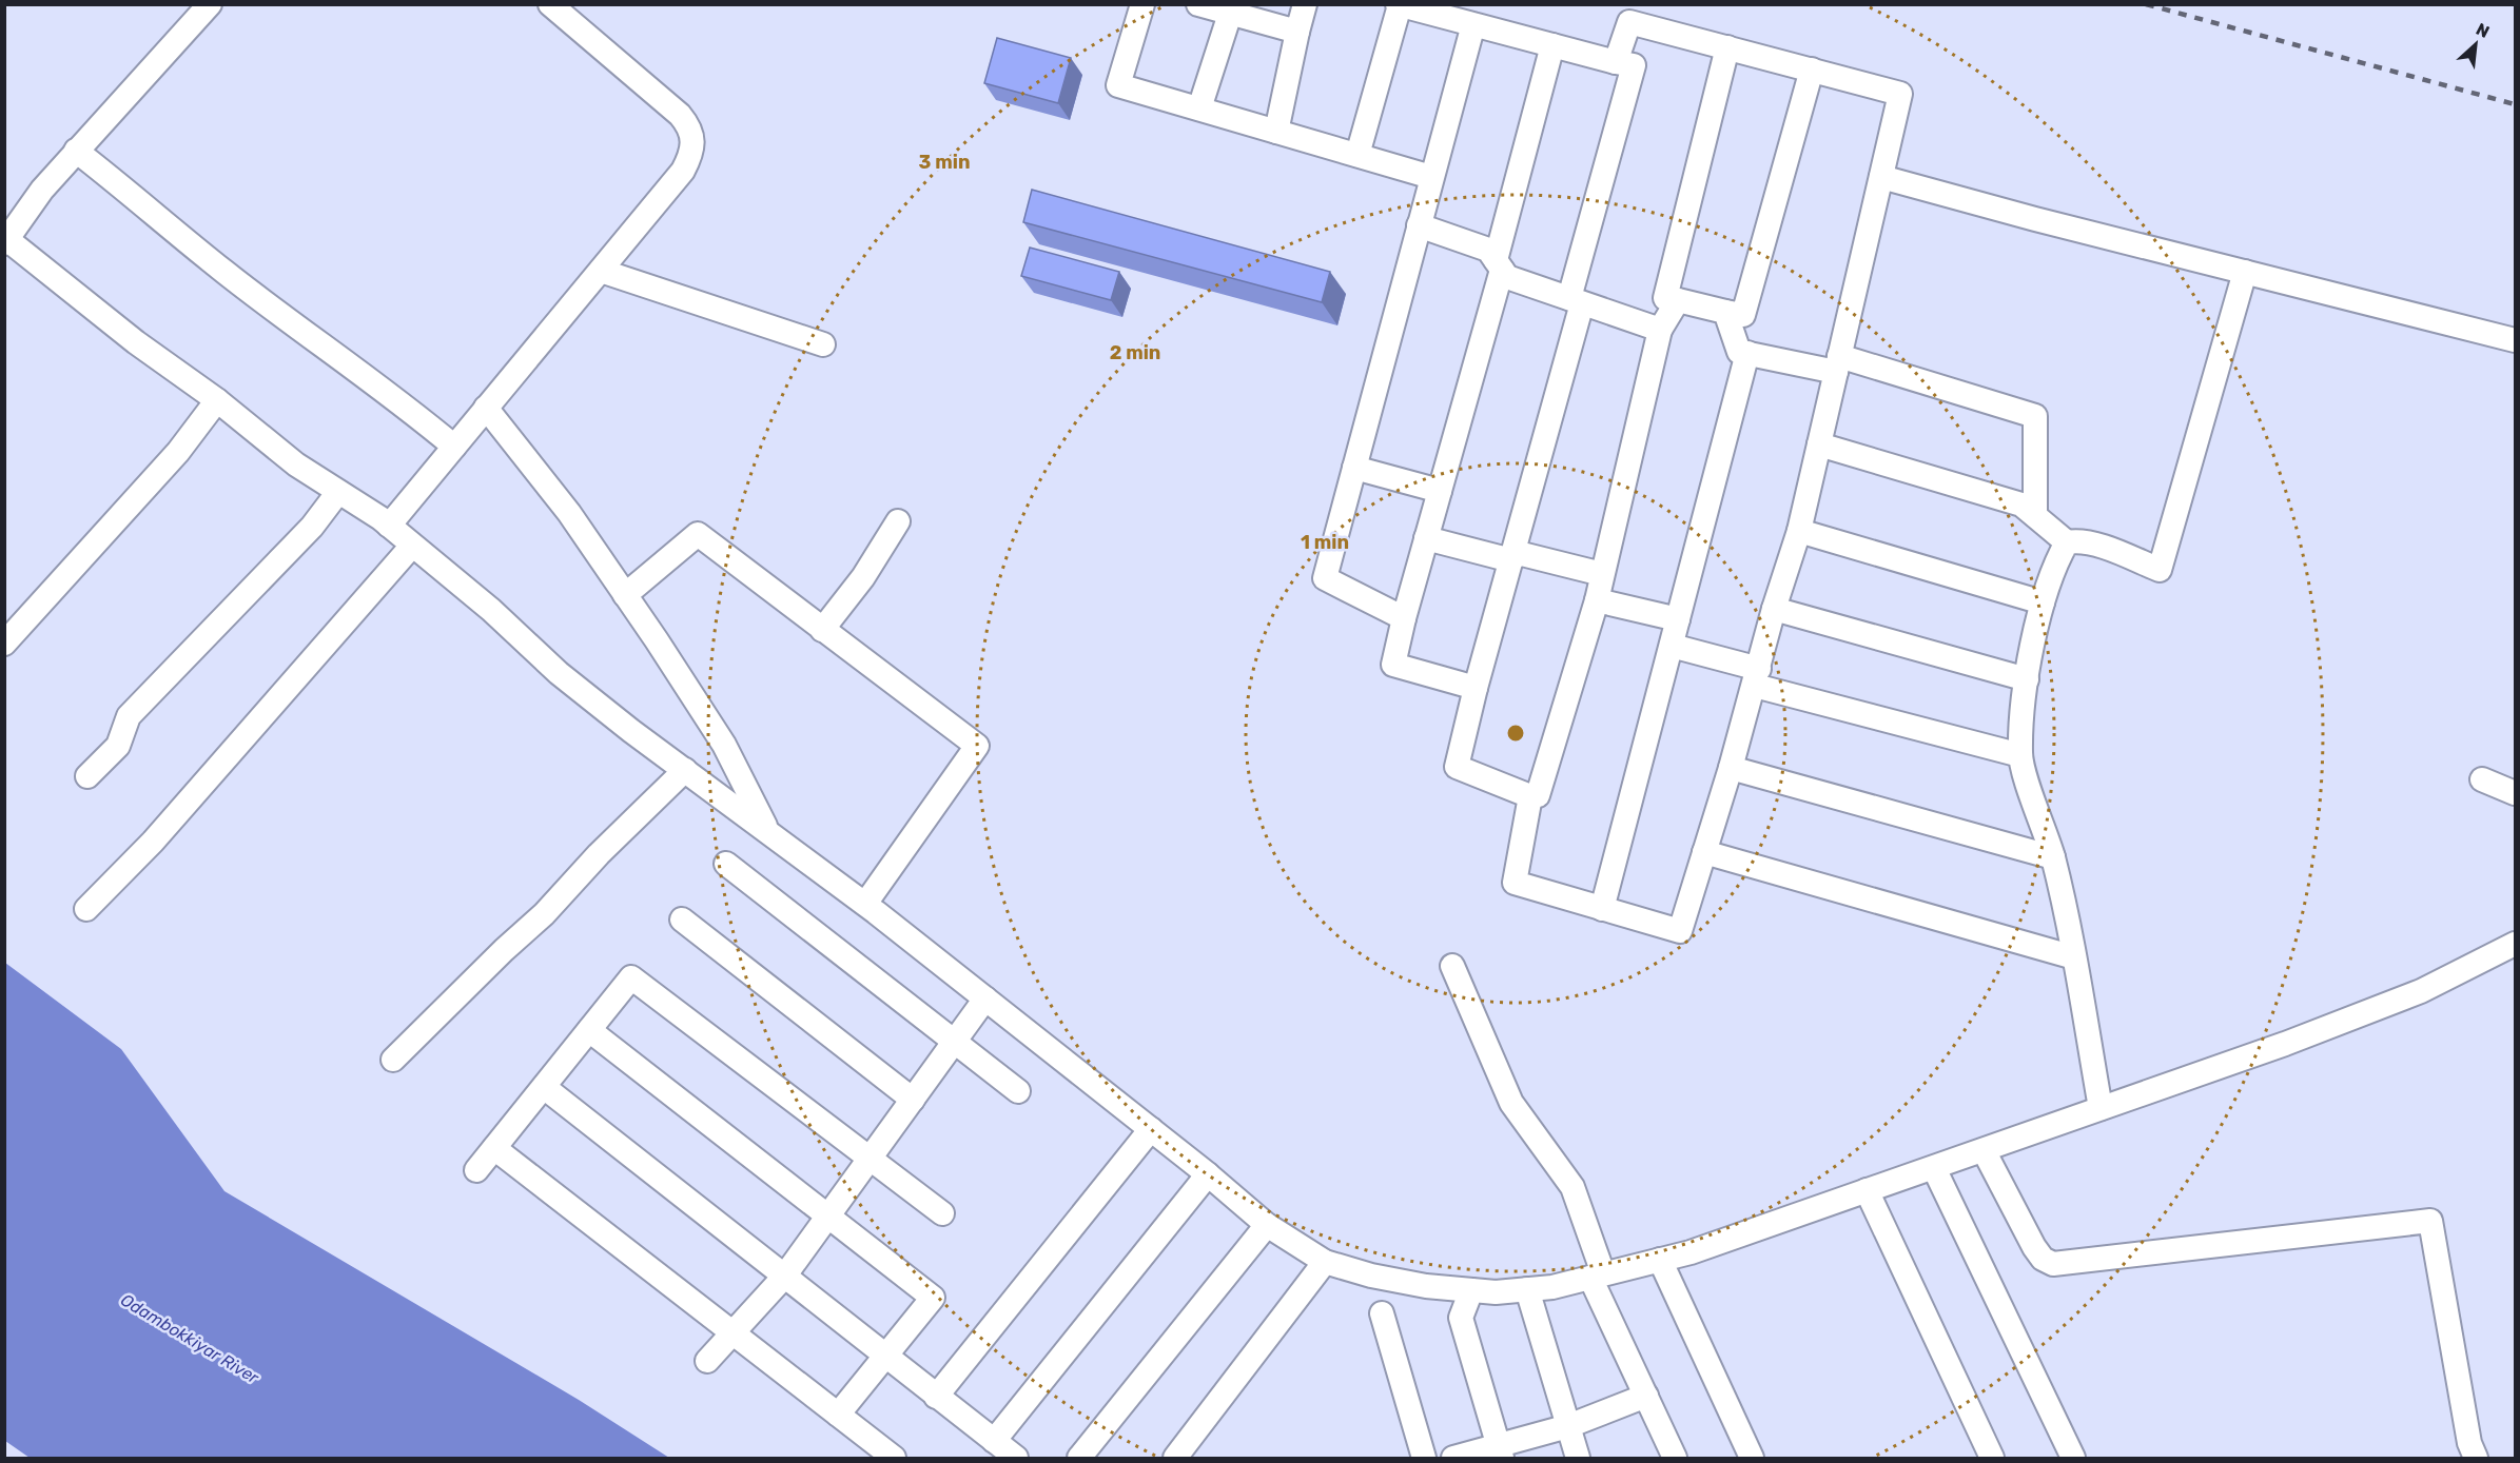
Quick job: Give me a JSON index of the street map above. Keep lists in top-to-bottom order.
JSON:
{
  "water": ["Odambokkiyar River"],
  "north": "top right",
  "rings": ["3 min", "2 min", "1 min"]
}
